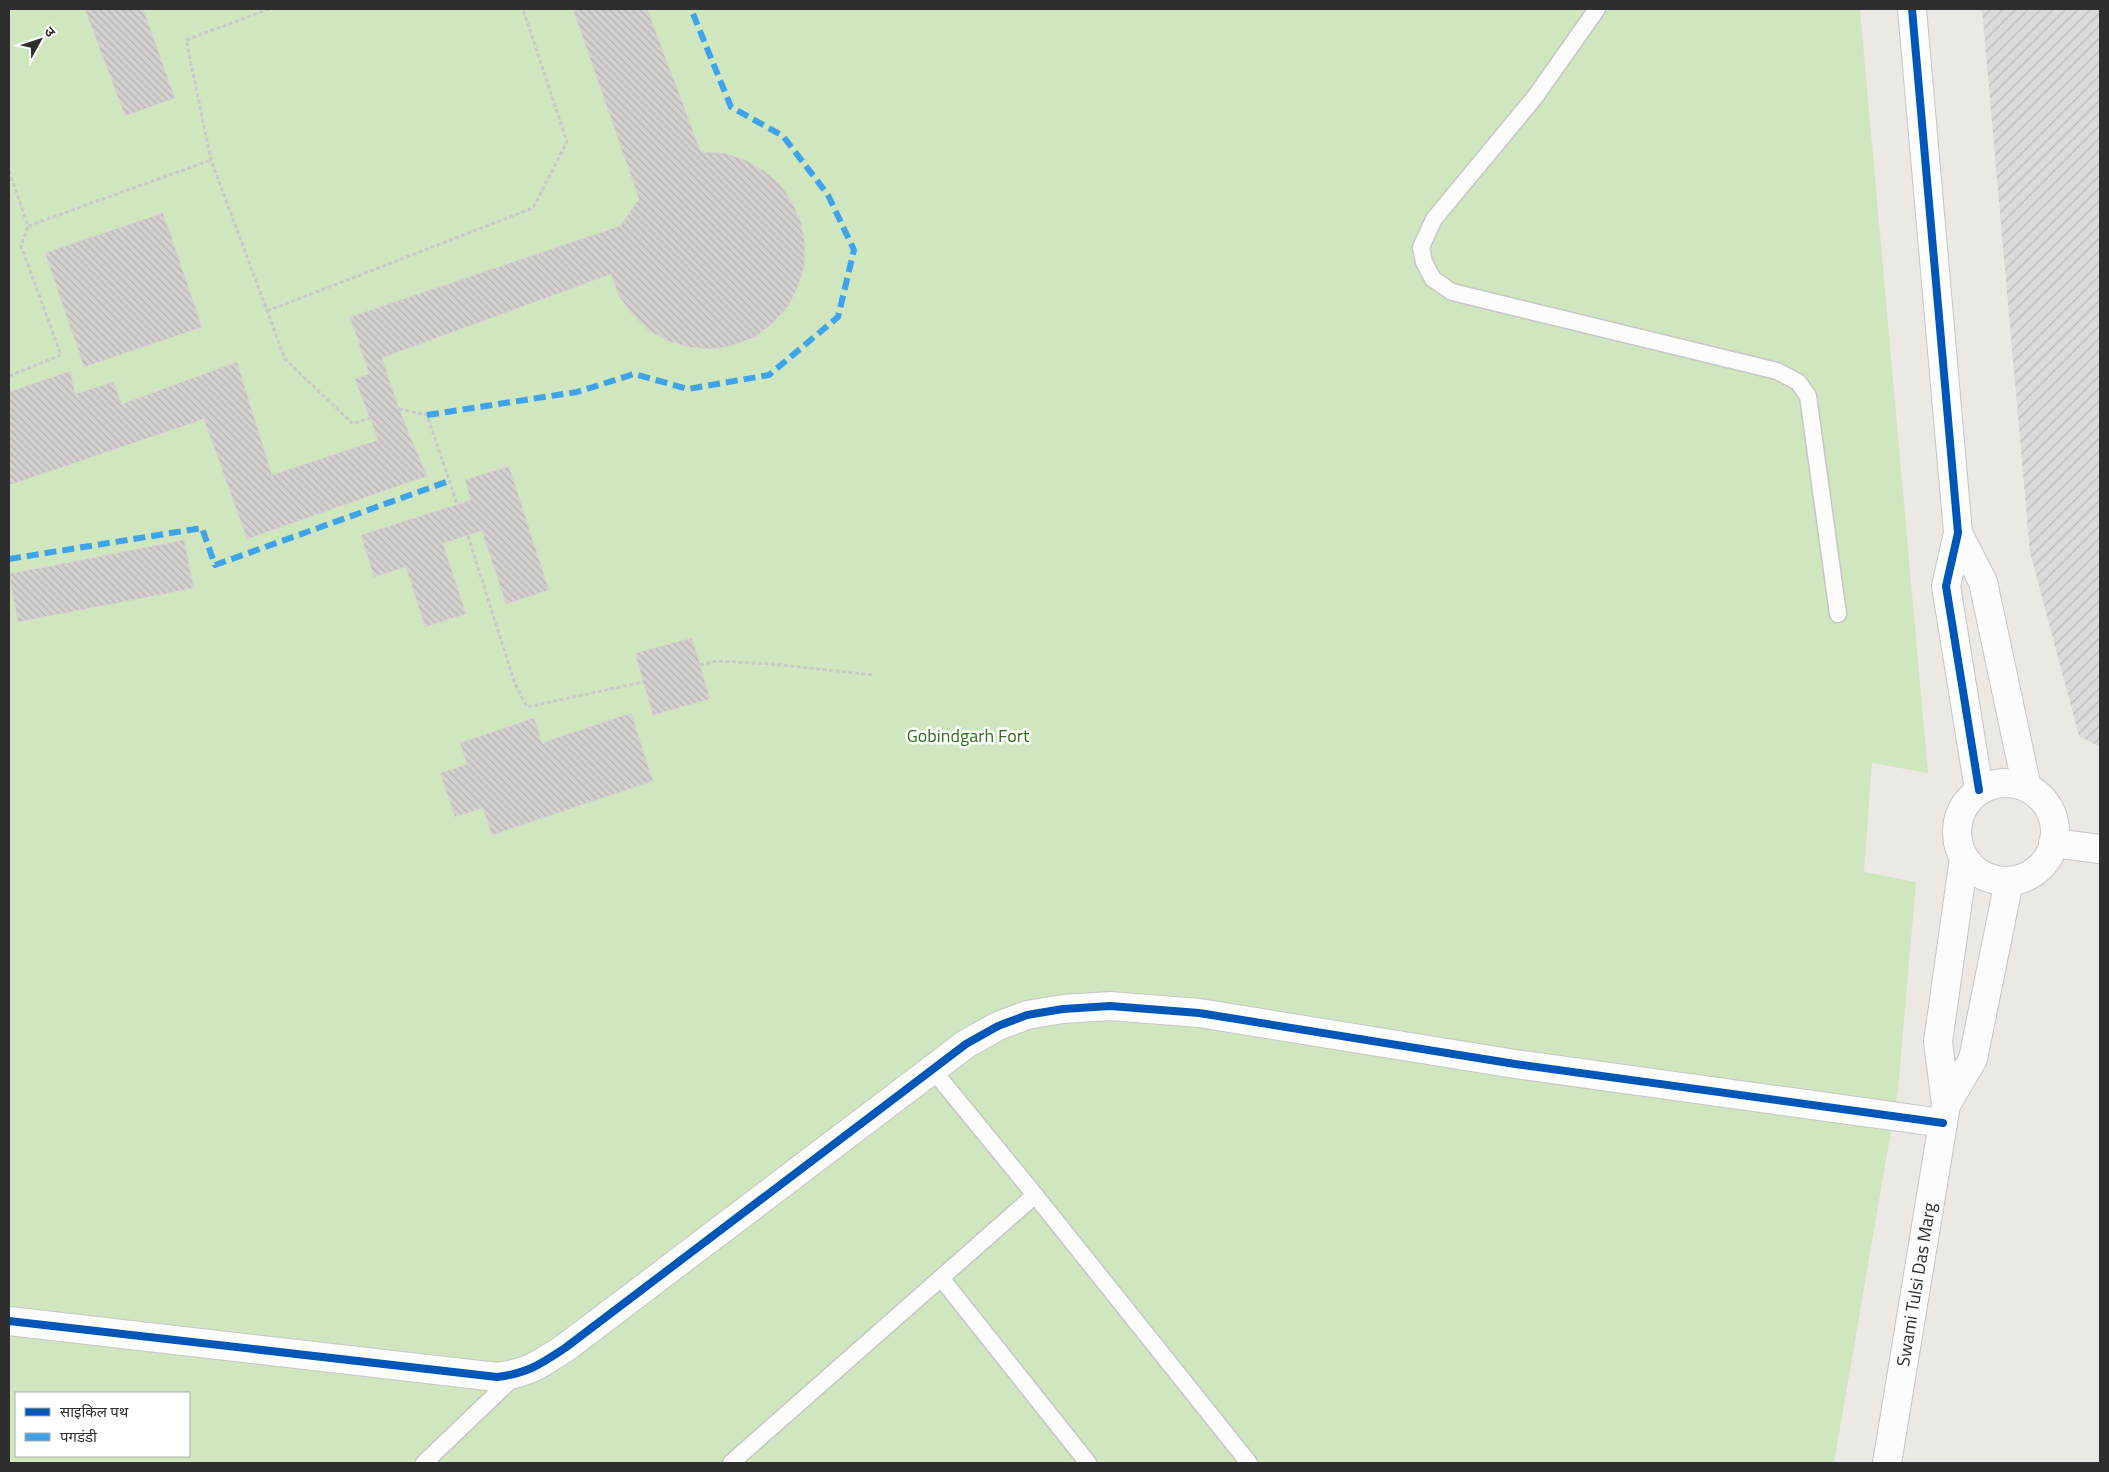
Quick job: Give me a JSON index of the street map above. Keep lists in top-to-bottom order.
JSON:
{
  "streets": {
    "street": ["Swami Tulsi Das Marg"]
  },
  "parks": ["Gobindgarh Fort"],
  "legend": ["साइकिल पथ", "पगडंडी"],
  "north": "top right"
}
